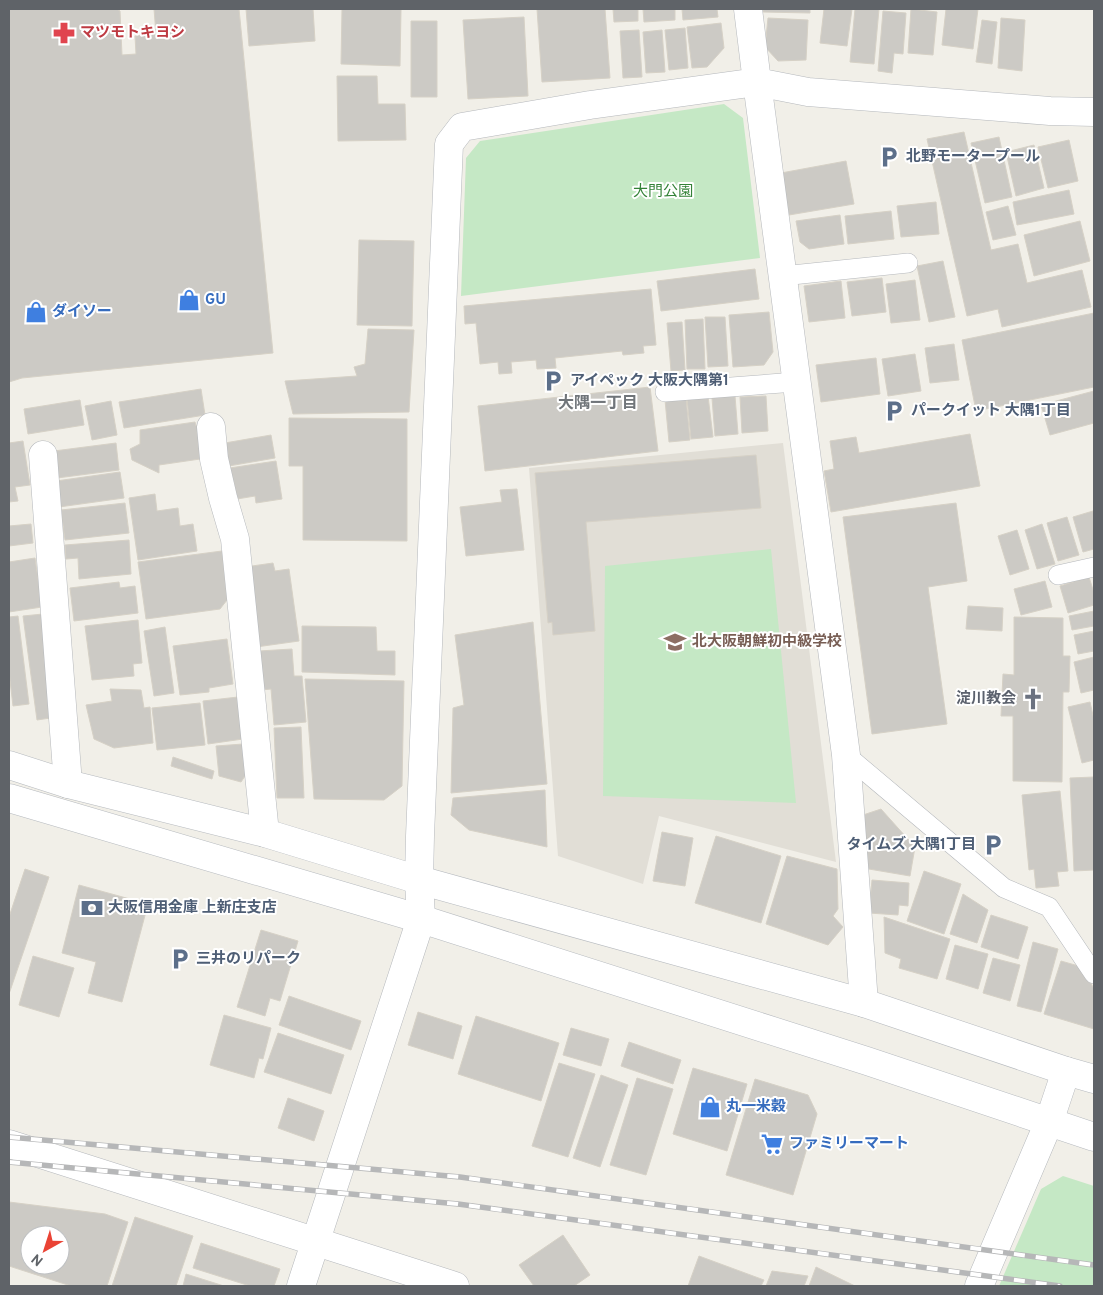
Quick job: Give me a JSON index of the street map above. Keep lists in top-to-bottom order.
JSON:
{
  "districts": ["大隅一丁目"],
  "parks": ["大門公園"],
  "places": {
    "pharmacy": ["マツモトキヨシ"],
    "parking": [
      "北野モータープール",
      "アイペック 大阪大隅第1",
      "パークイット 大隅1丁目",
      "タイムズ 大隅1丁目",
      "三井のリパーク"
    ],
    "shop": ["GU", "ダイソー", "丸一米穀"],
    "school or university": ["北大阪朝鮮初中級学校"],
    "church": ["淀川教会"],
    "bank": ["大阪信用金庫 上新庄支店"],
    "supermarket": ["ファミリーマート"]
  },
  "north": "bottom left"
}
